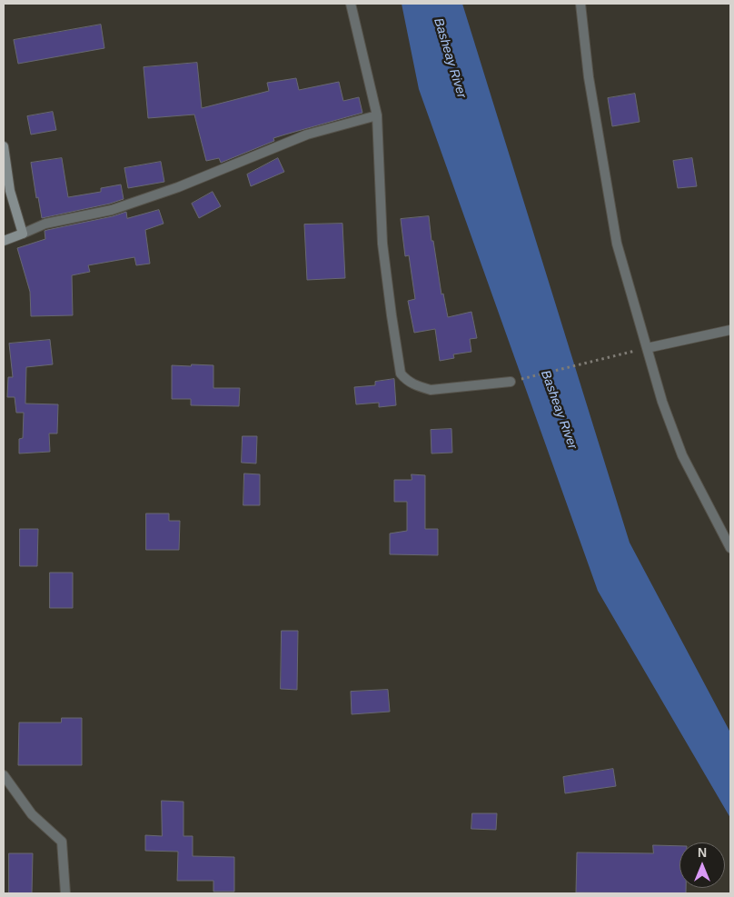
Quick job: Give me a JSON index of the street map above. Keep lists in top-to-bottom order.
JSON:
{
  "water": ["Basheay River"],
  "north": "top"
}
